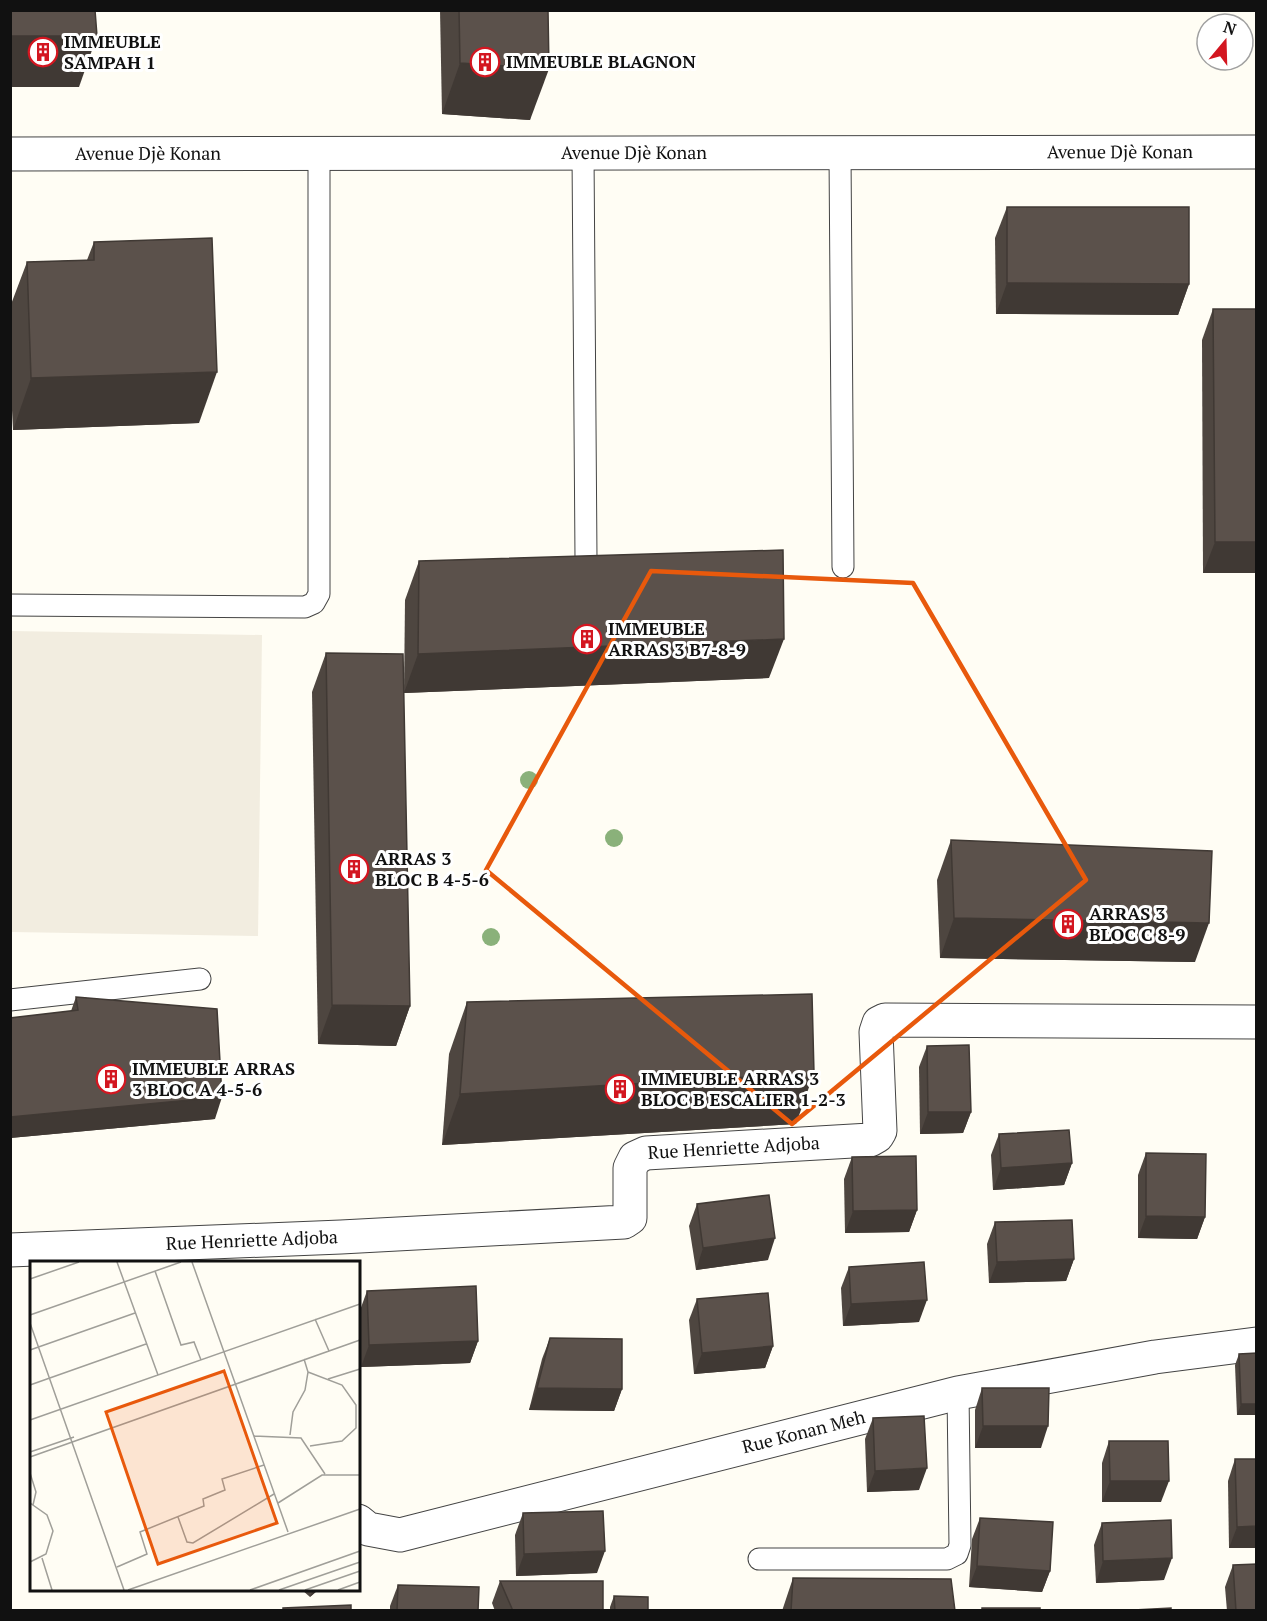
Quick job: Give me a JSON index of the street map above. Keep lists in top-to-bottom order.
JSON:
{
  "streets": {
    "street": ["Avenue Djè Konan", "Rue Henriette Adjoba", "Rue Konan Meh"]
  },
  "places": {
    "building": [
      "IMMEUBLE SAMPAH 1",
      "IMMEUBLE BLAGNON",
      "IMMEUBLE ARRAS 3 B7-8-9",
      "ARRAS 3 BLOC B 4-5-6",
      "ARRAS 3 BLOC C 8-9",
      "IMMEUBLE ARRAS 3 BLOC A 4-5-6",
      "IMMEUBLE ARRAS 3 BLOC B ESCALIER 1-2-3"
    ]
  },
  "north": "top"
}
